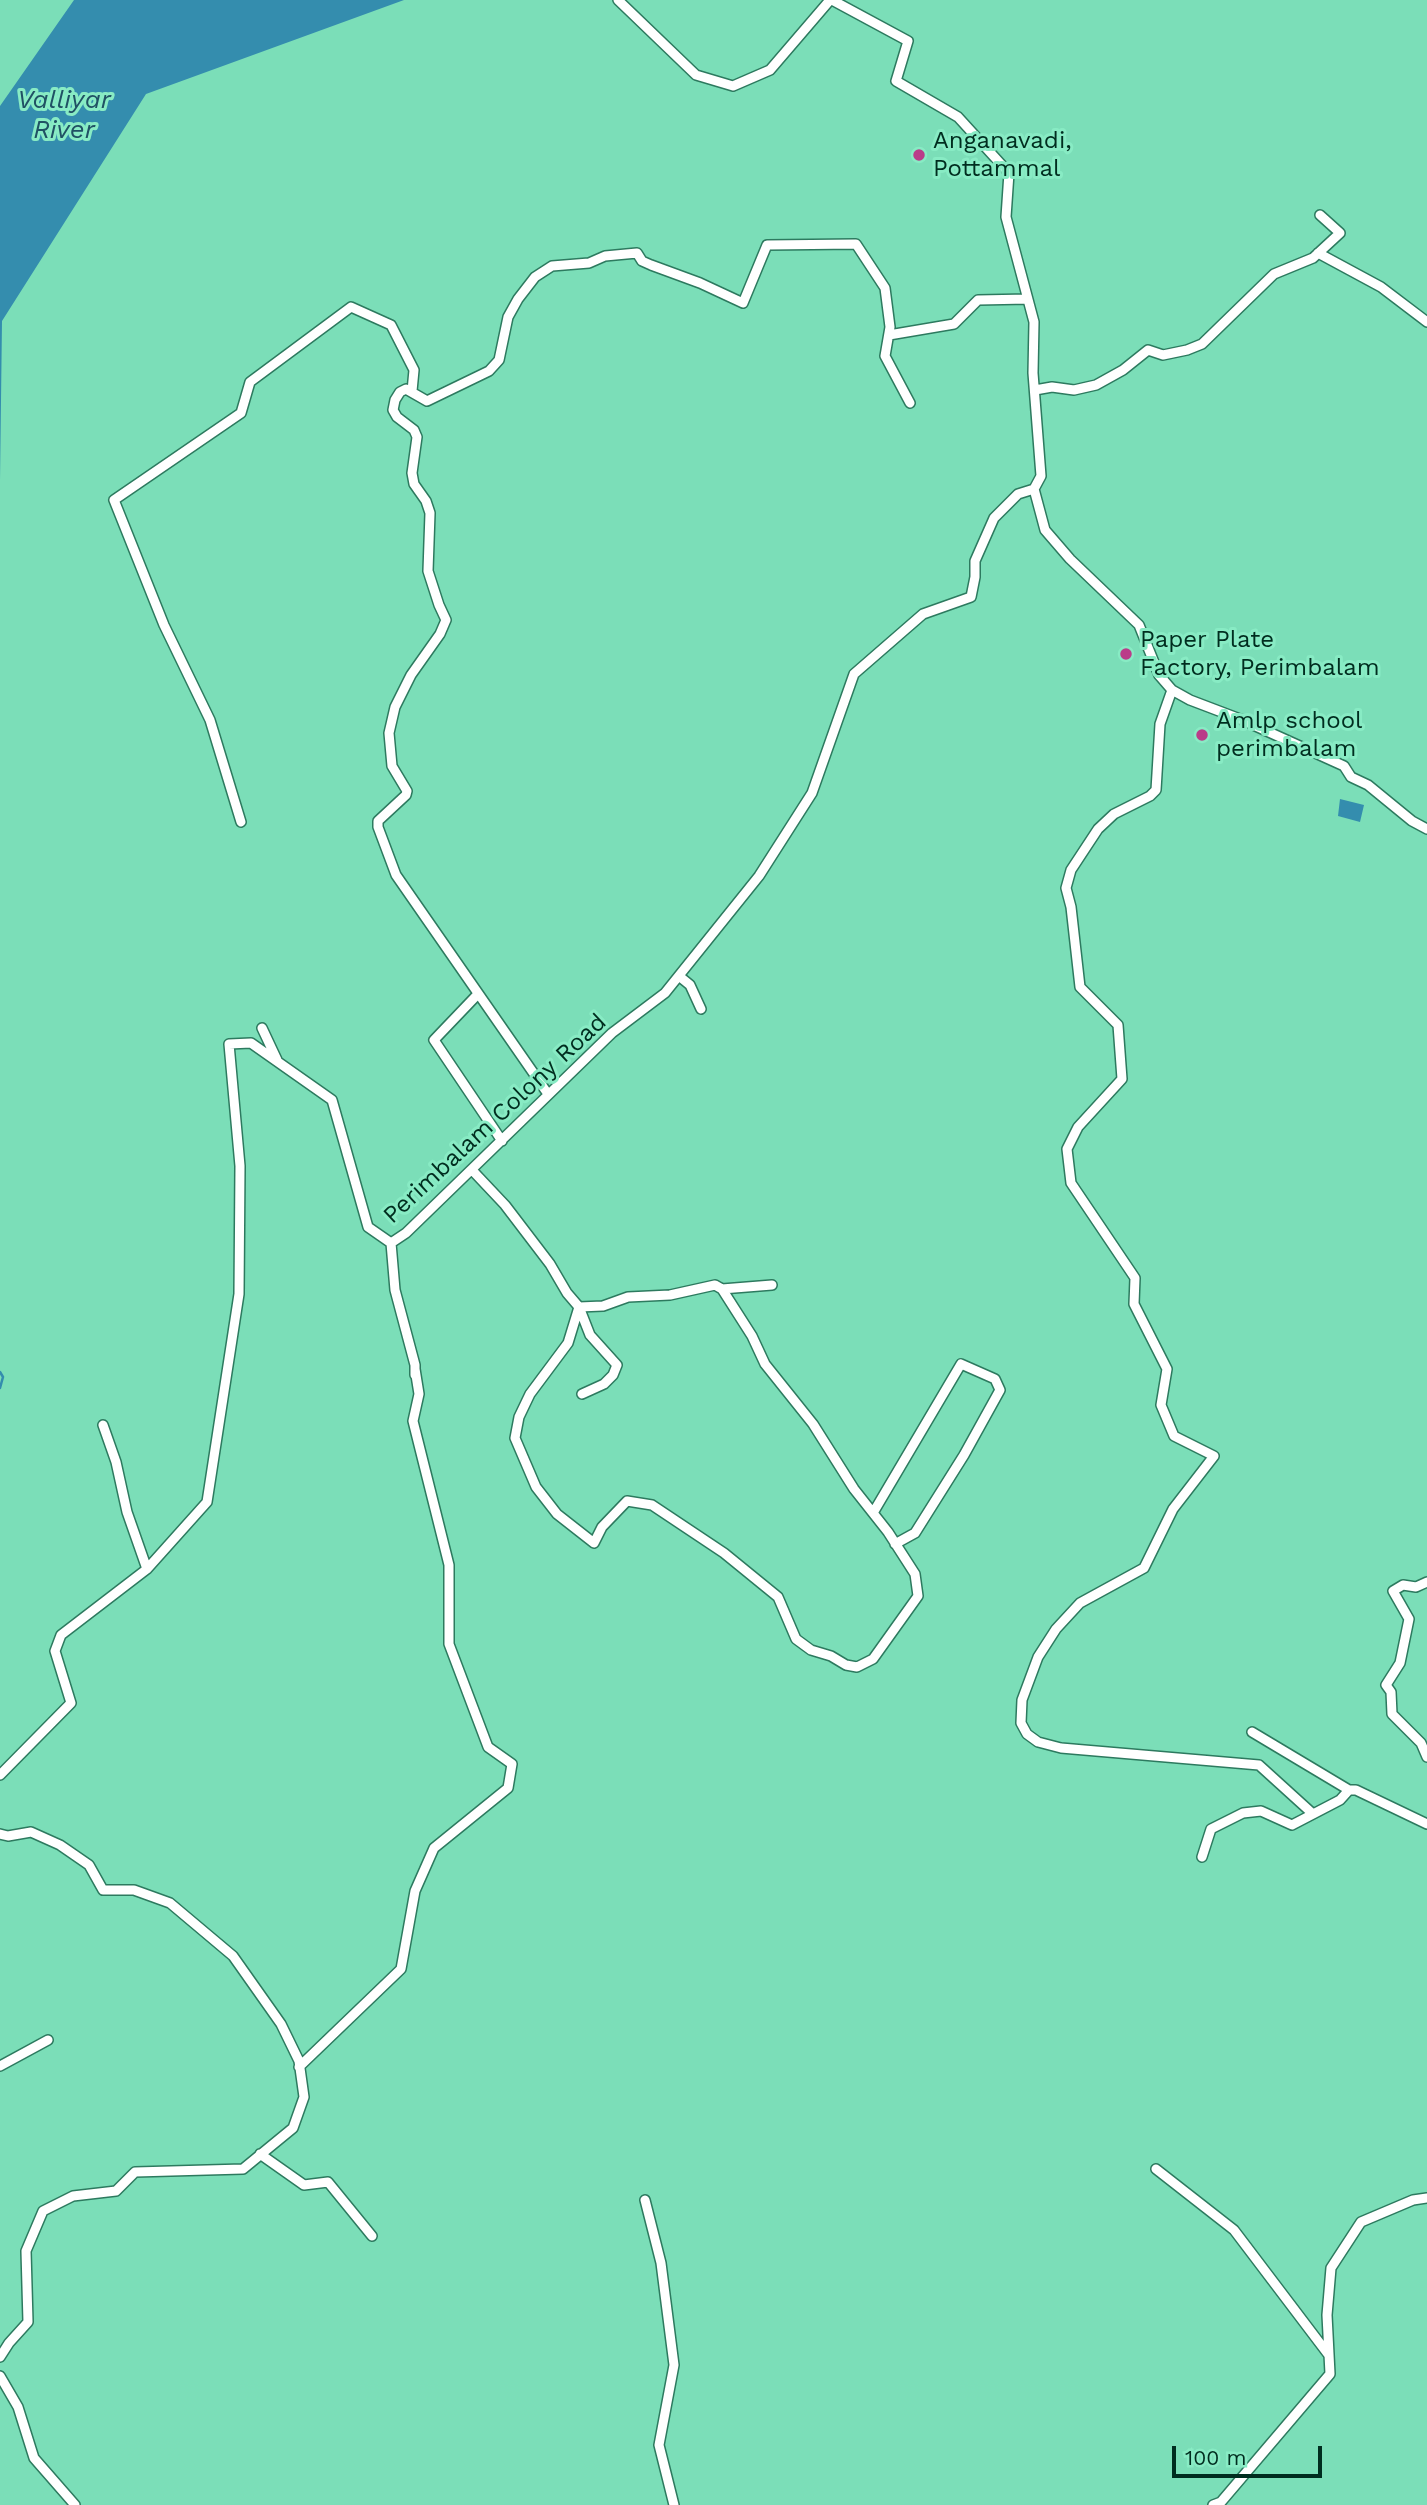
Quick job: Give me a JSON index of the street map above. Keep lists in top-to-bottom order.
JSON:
{
  "streets": {
    "street": ["Perimbalam Colony Road"]
  },
  "water": ["Valliyar River"],
  "places": ["Anganavadi, Pottammal", "Paper Plate Factory, Perimbalam", "Amlp school perimbalam"],
  "scale_bar": "100 m"
}
